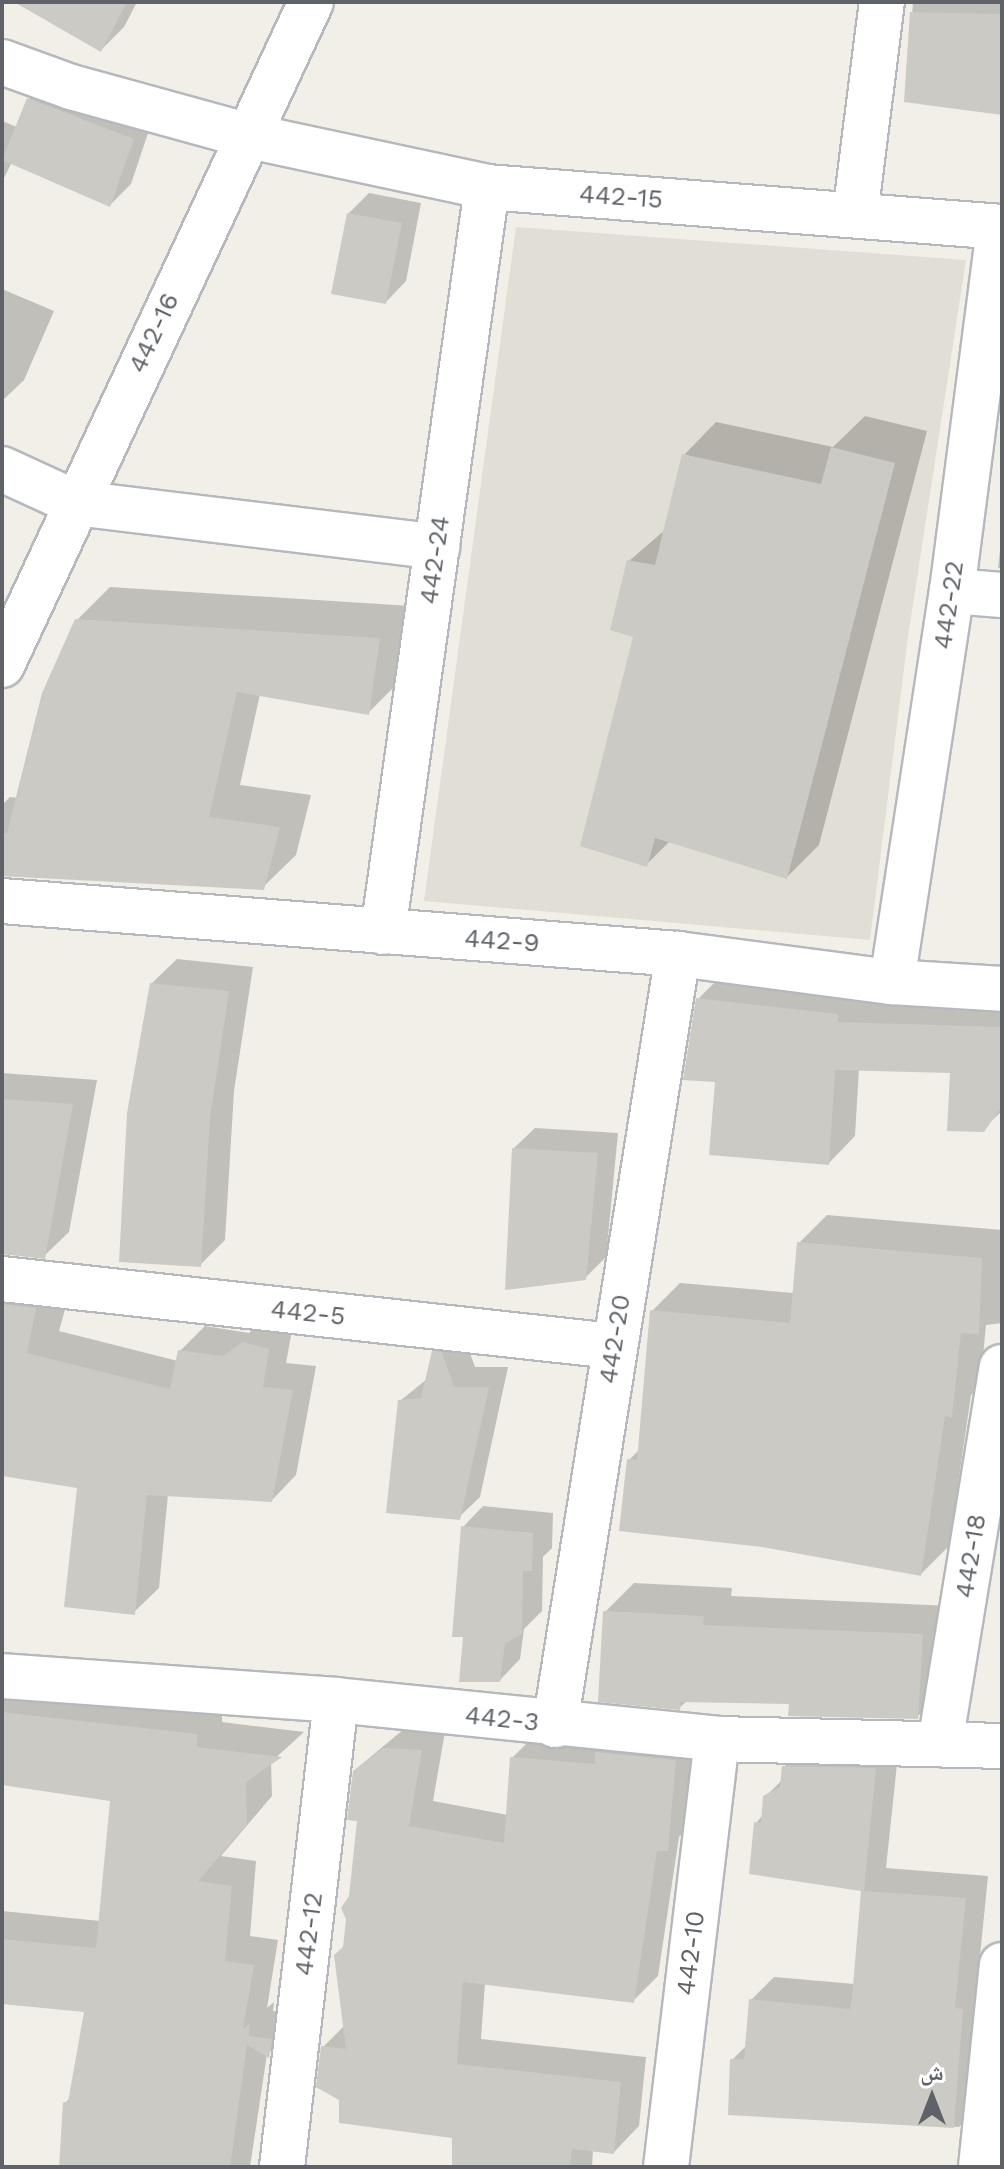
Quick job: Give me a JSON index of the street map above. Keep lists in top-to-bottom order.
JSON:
{
  "streets": {
    "street": [
      "442-15",
      "442-16",
      "442-24",
      "442-22",
      "442-9",
      "442-5",
      "442-20",
      "442-18",
      "442-3",
      "442-12",
      "442-10"
    ]
  },
  "crossings": [
    ["442-15", "442-16"],
    ["442-15", "442-24"],
    ["442-15", "442-22"],
    ["442-24", "442-9"],
    ["442-22", "442-9"],
    ["442-9", "442-20"],
    ["442-5", "442-20"],
    ["442-20", "442-3"],
    ["442-18", "442-3"],
    ["442-3", "442-12"],
    ["442-3", "442-10"]
  ],
  "north": "top"
}
